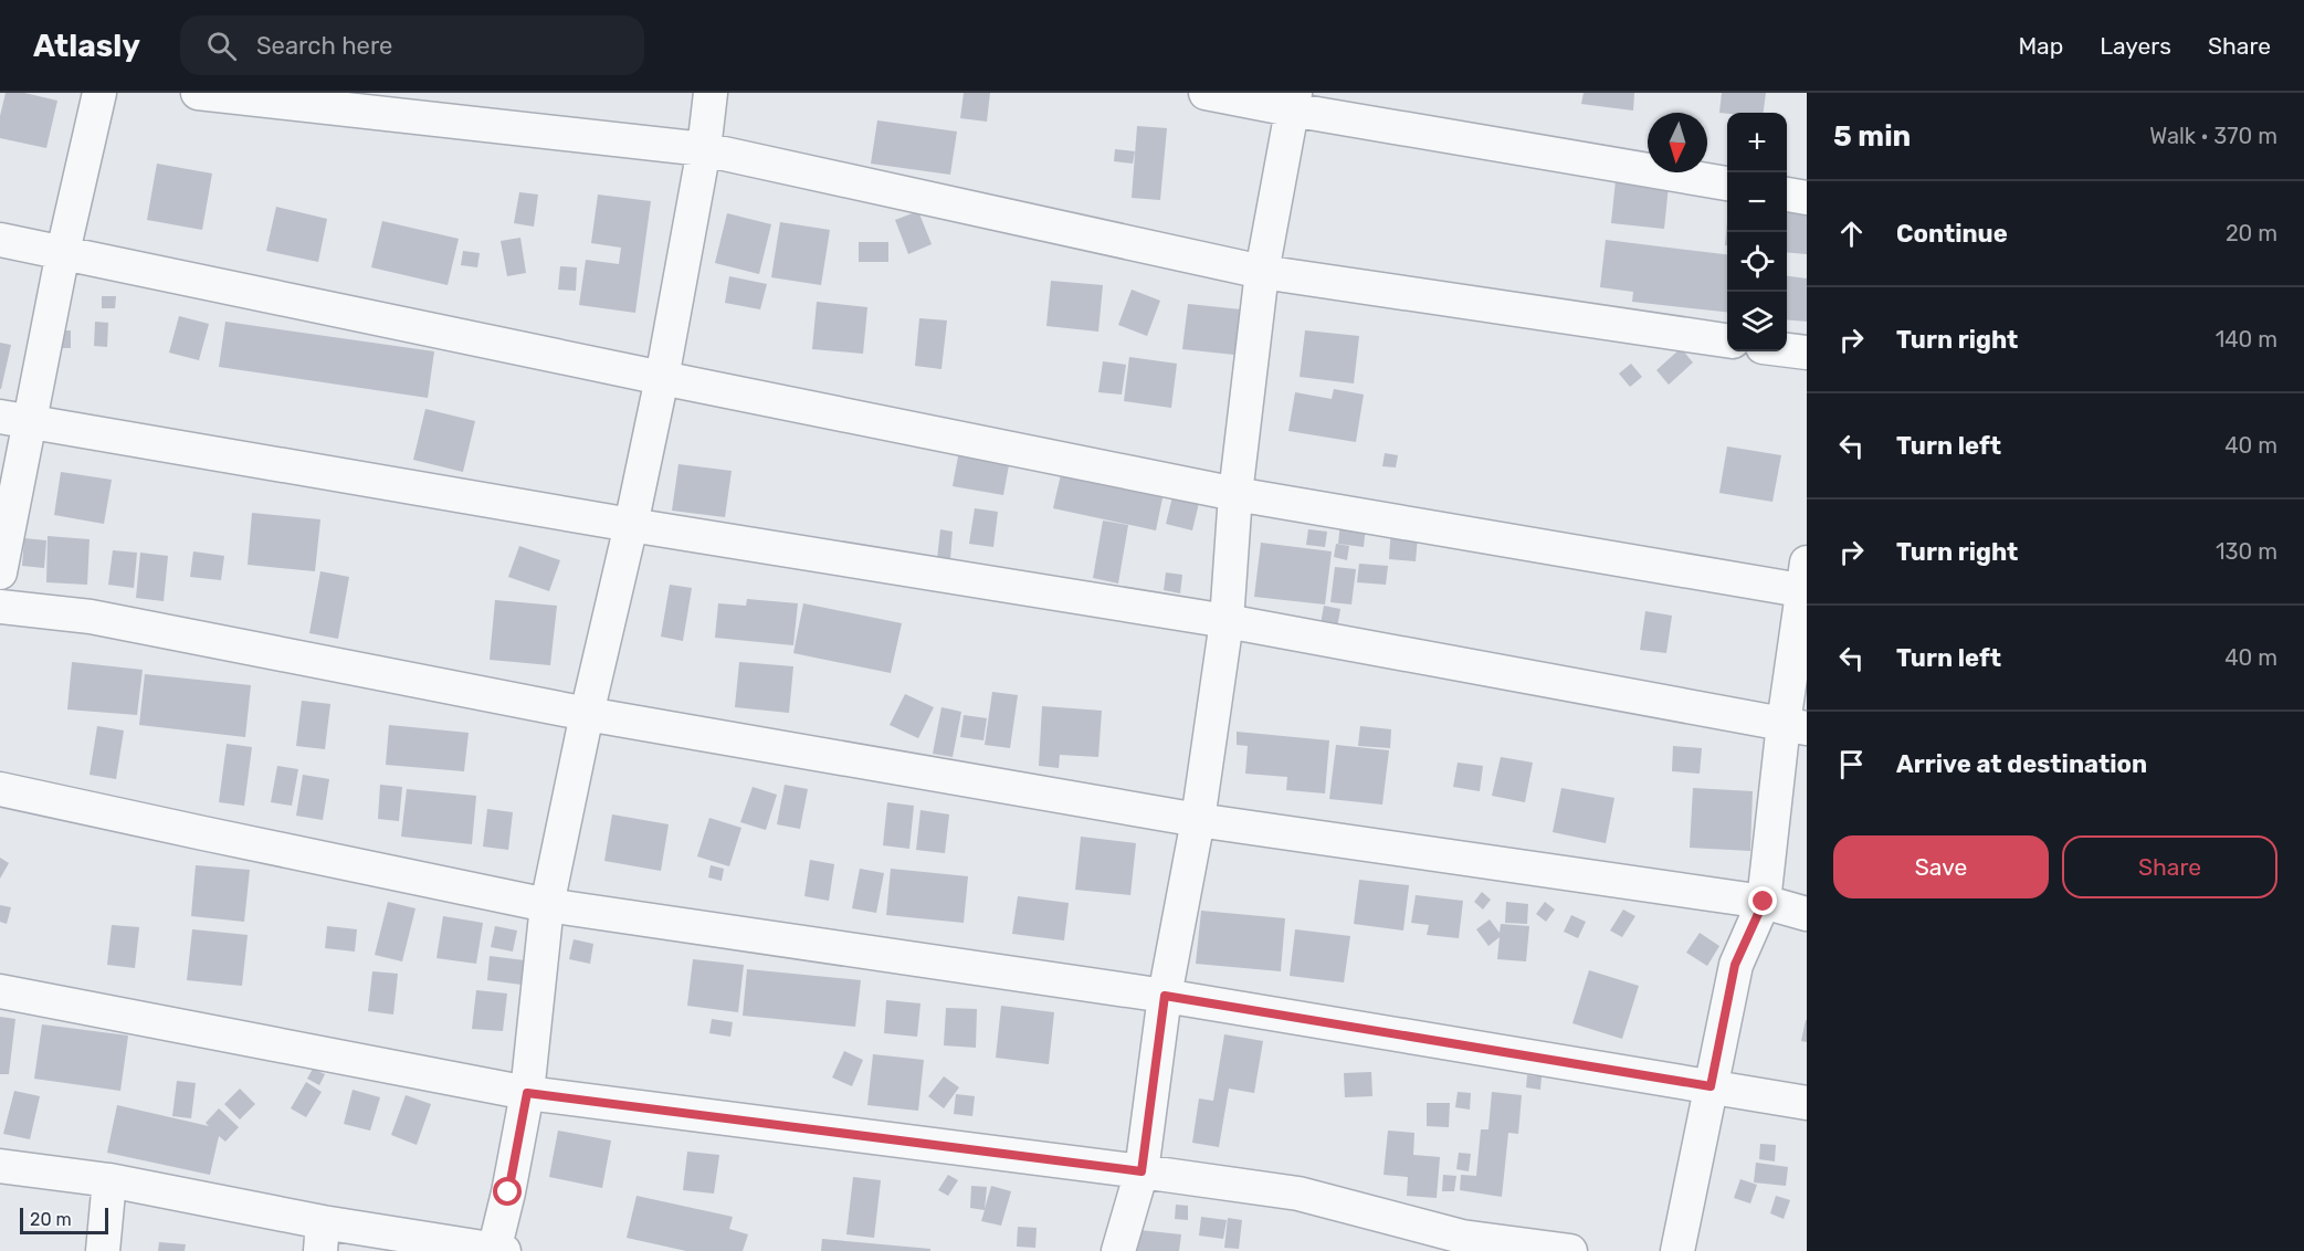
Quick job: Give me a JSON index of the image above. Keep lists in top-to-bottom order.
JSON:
{
  "scale_bar": "20 m",
  "north": "bottom",
  "page": {
    "header": "Atlasly",
    "search": "Search here",
    "nav": ["Map", "Layers", "Share"],
    "heading": ["5 min", "Walk · 370 m"],
    "map_buttons": ["+", "−"],
    "list": [
      ["Continue", "20 m"],
      ["Turn right", "140 m"],
      ["Turn left", "40 m"],
      ["Turn right", "130 m"],
      ["Turn left", "40 m"],
      "Arrive at destination"
    ],
    "buttons": ["Save", "Share"],
    "scale": "20 m"
  }
}
